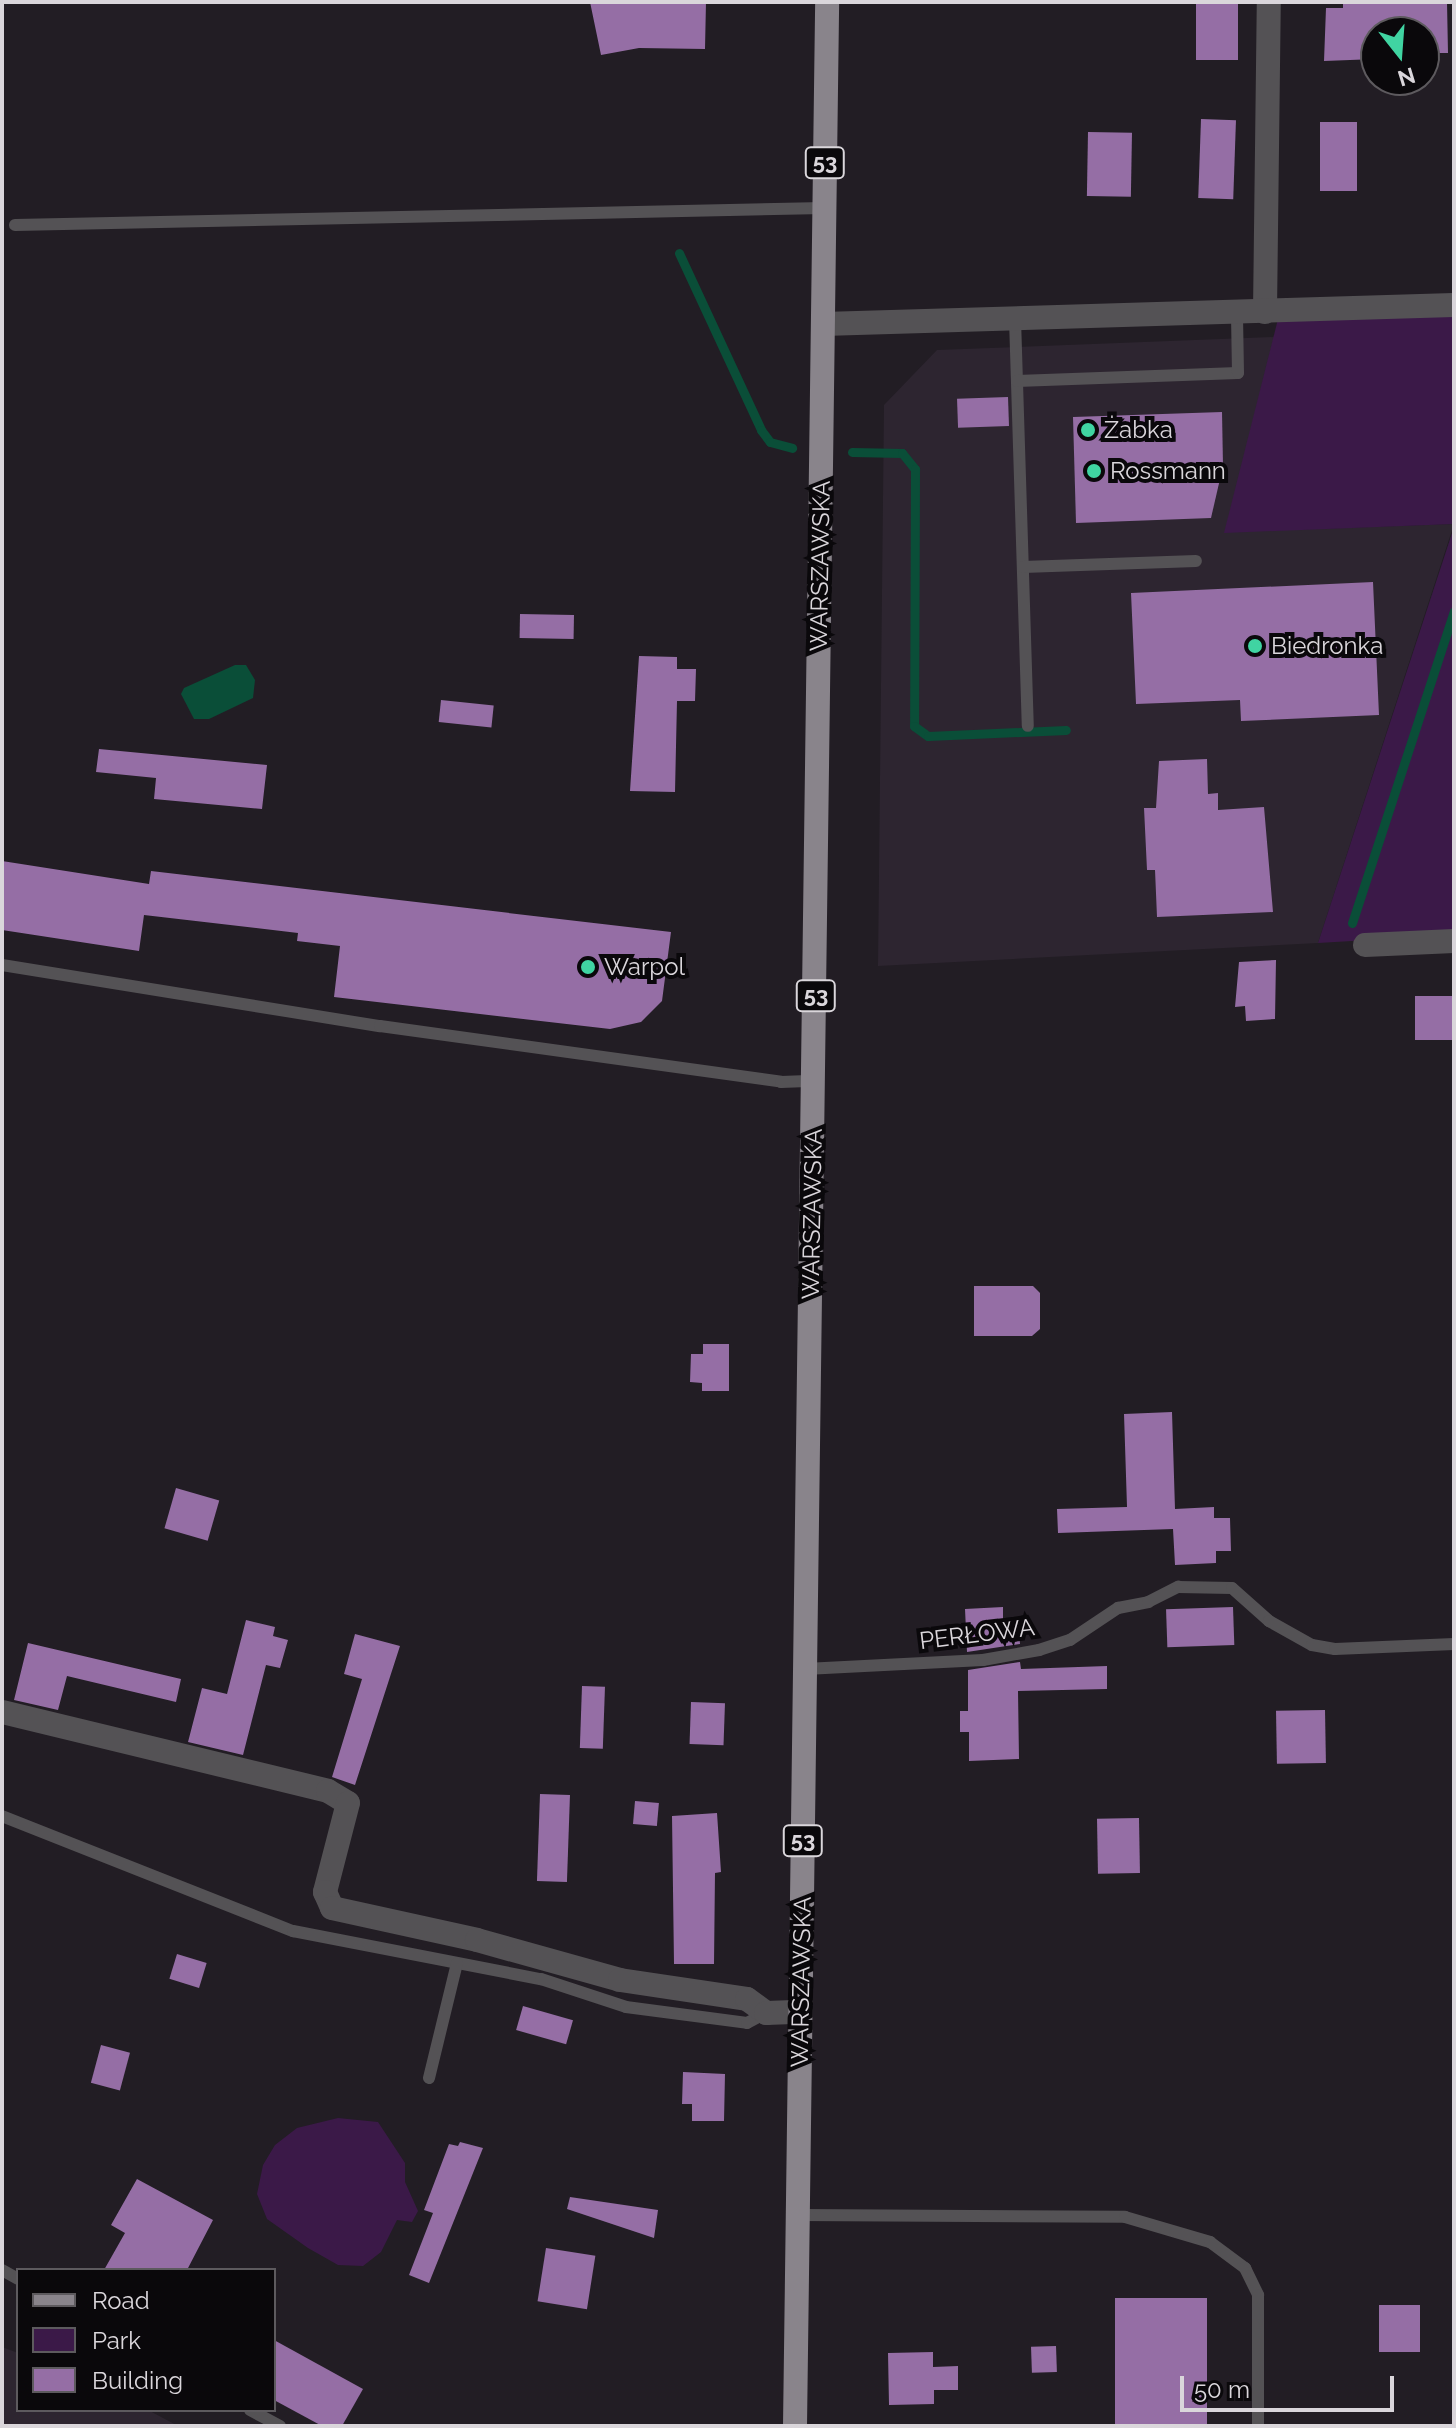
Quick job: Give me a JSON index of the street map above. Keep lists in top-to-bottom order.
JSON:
{
  "streets": {
    "main road": ["53", "WARSZAWSKA"],
    "lane": ["PERŁOWA"]
  },
  "crossings": [
    ["WARSZAWSKA", "PERŁOWA"]
  ],
  "places": [
    "Żabka",
    "Rossmann",
    "Biedronka",
    "Warpol"
  ],
  "legend": ["Road", "Park", "Building"],
  "scale_bar": "50 m",
  "north": "bottom"
}
